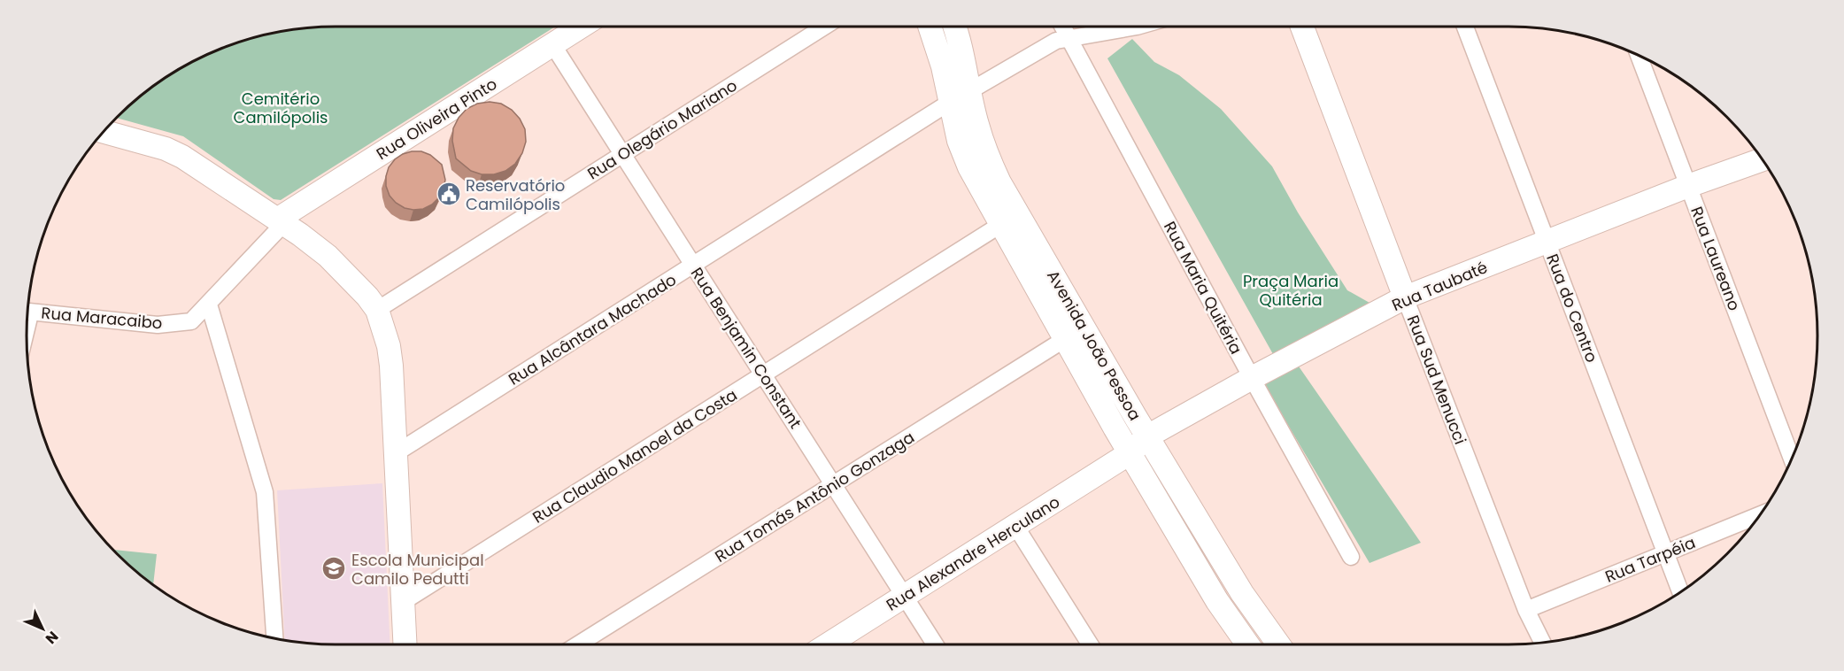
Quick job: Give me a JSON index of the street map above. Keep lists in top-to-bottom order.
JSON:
{
  "streets": {
    "main road": [
      "Rua Oliveira Pinto",
      "Rua Taubaté",
      "Avenida João Pessoa",
      "Rua Sud Menucci",
      "Rua Alexandre Herculano"
    ],
    "street": [
      "Rua Olegário Mariano",
      "Rua Laureano",
      "Rua Maria Quitéria",
      "Rua do Centro",
      "Rua Maracaibo",
      "Rua Alcântara Machado",
      "Rua Benjamin Constant",
      "Rua Claudio Manoel da Costa",
      "Rua Tomás Antônio Gonzaga",
      "Rua Tarpéia"
    ]
  },
  "crossings": [
    ["Rua Oliveira Pinto", "Rua Maracaibo"],
    ["Rua Oliveira Pinto", "Rua Benjamin Constant"],
    ["Rua Olegário Mariano", "Rua Benjamin Constant"],
    ["Rua Laureano", "Rua Taubaté"],
    ["Rua Taubaté", "Rua Maria Quitéria"],
    ["Rua Taubaté", "Rua do Centro"],
    ["Rua Taubaté", "Avenida João Pessoa"],
    ["Rua Taubaté", "Rua Sud Menucci"],
    ["Rua Taubaté", "Rua Alexandre Herculano"],
    ["Rua do Centro", "Rua Tarpéia"],
    ["Rua Alcântara Machado", "Avenida João Pessoa"],
    ["Rua Alcântara Machado", "Rua Benjamin Constant"],
    ["Avenida João Pessoa", "Rua Claudio Manoel da Costa"],
    ["Avenida João Pessoa", "Rua Tomás Antônio Gonzaga"],
    ["Avenida João Pessoa", "Rua Alexandre Herculano"],
    ["Rua Benjamin Constant", "Rua Claudio Manoel da Costa"],
    ["Rua Benjamin Constant", "Rua Tomás Antônio Gonzaga"],
    ["Rua Benjamin Constant", "Rua Alexandre Herculano"],
    ["Rua Sud Menucci", "Rua Tarpéia"]
  ],
  "parks": ["Cemitério Camilópolis", "Praça Maria Quitéria"],
  "places": {
    "public building": ["Reservatório Camilópolis"],
    "school or university": ["Escola Municipal Camilo Pedutti"]
  },
  "north": "bottom right"
}
